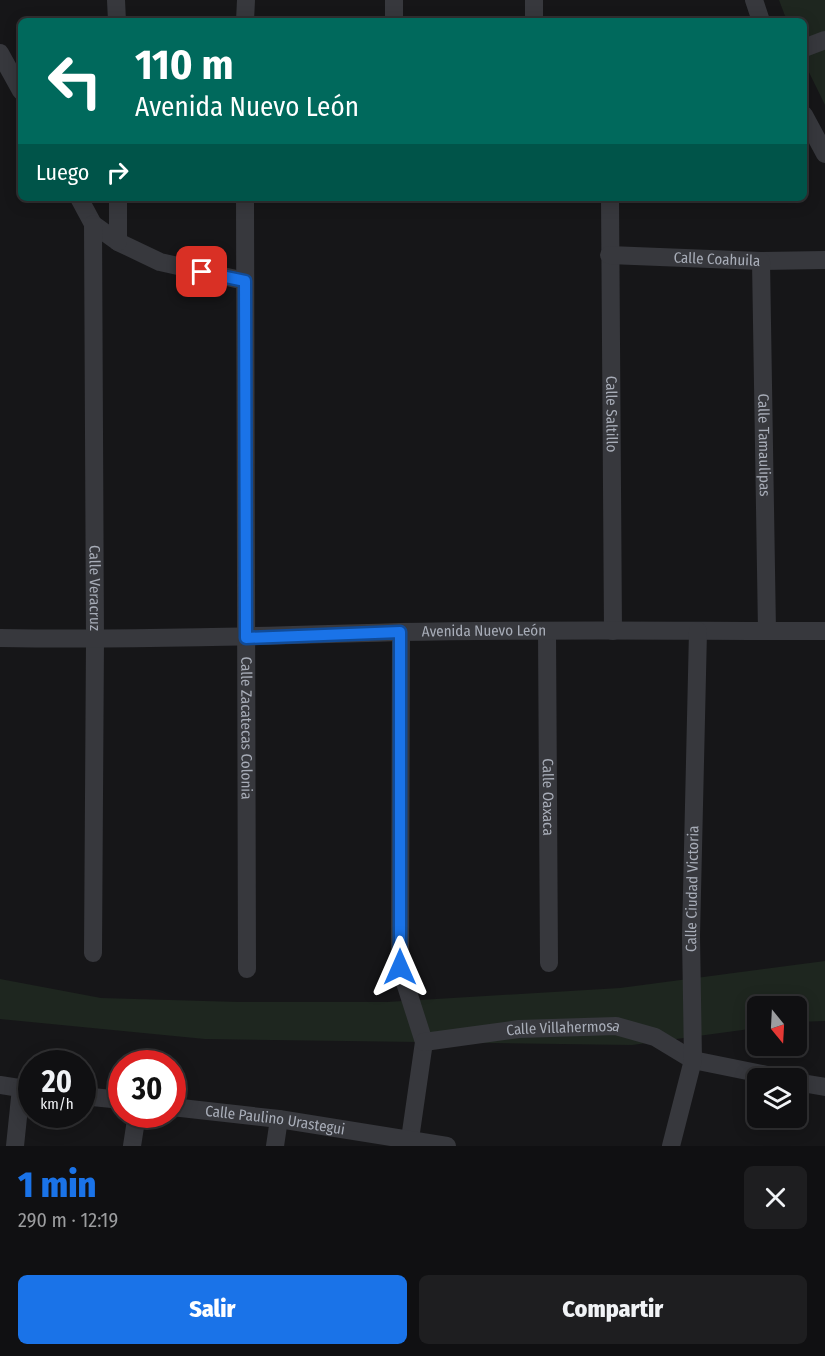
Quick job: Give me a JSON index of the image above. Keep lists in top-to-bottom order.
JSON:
{
  "streets": {
    "street": [
      "Calle Coahuila",
      "Calle Saltillo",
      "Calle Tamaulipas",
      "Calle Veracruz",
      "Avenida Nuevo León",
      "Calle Zacatecas Colonia",
      "Calle Oaxaca",
      "Calle Ciudad Victoria",
      "Calle Villahermosa",
      "Calle Paulino Urastegui"
    ]
  },
  "crossings": [
    ["Calle Coahuila", "Calle Saltillo"],
    ["Calle Coahuila", "Calle Tamaulipas"],
    ["Calle Saltillo", "Avenida Nuevo León"],
    ["Calle Tamaulipas", "Avenida Nuevo León"],
    ["Calle Veracruz", "Avenida Nuevo León"],
    ["Avenida Nuevo León", "Calle Zacatecas Colonia"],
    ["Avenida Nuevo León", "Calle Oaxaca"],
    ["Avenida Nuevo León", "Calle Ciudad Victoria"],
    ["Calle Ciudad Victoria", "Calle Villahermosa"]
  ],
  "north": "bottom",
  "page": {
    "turn": ["110 m", "Avenida Nuevo León"],
    "then": "Luego",
    "speed": "20 km/h",
    "limit": "30",
    "heading": ["1 min", "290 m · 12:19"],
    "buttons": ["Salir", "Compartir"]
  }
}
